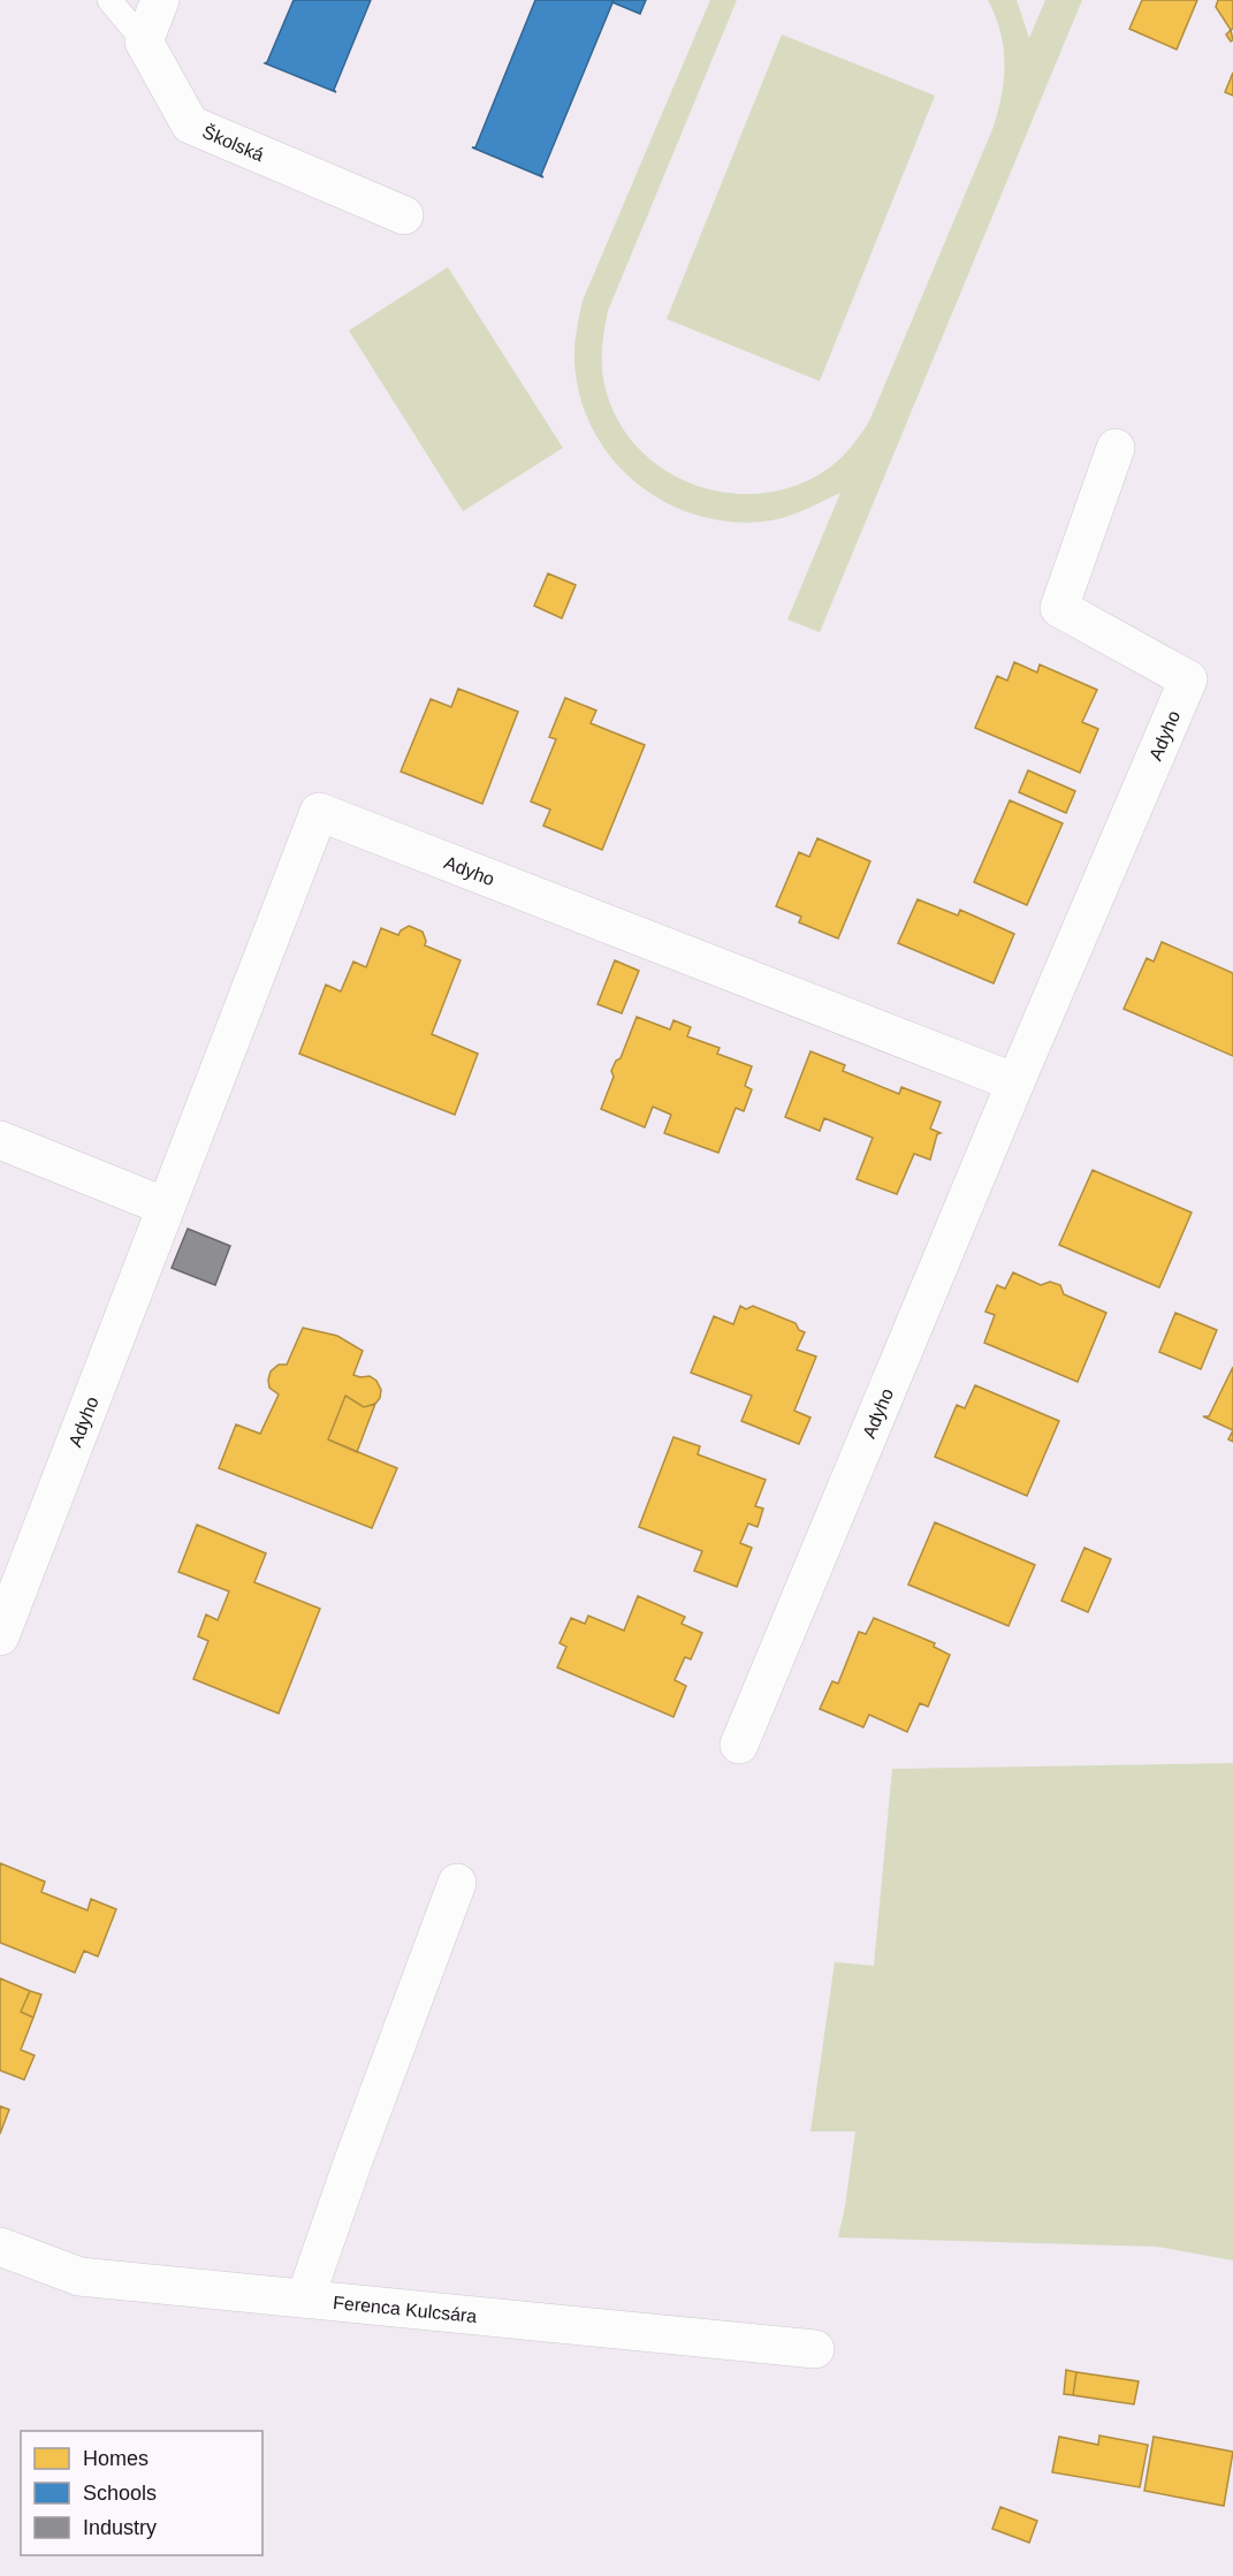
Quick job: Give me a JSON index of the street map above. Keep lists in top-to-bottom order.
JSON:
{
  "streets": {
    "street": ["Školská", "Adyho", "Ferenca Kulcsára"]
  },
  "legend": ["Homes", "Schools", "Industry"]
}
